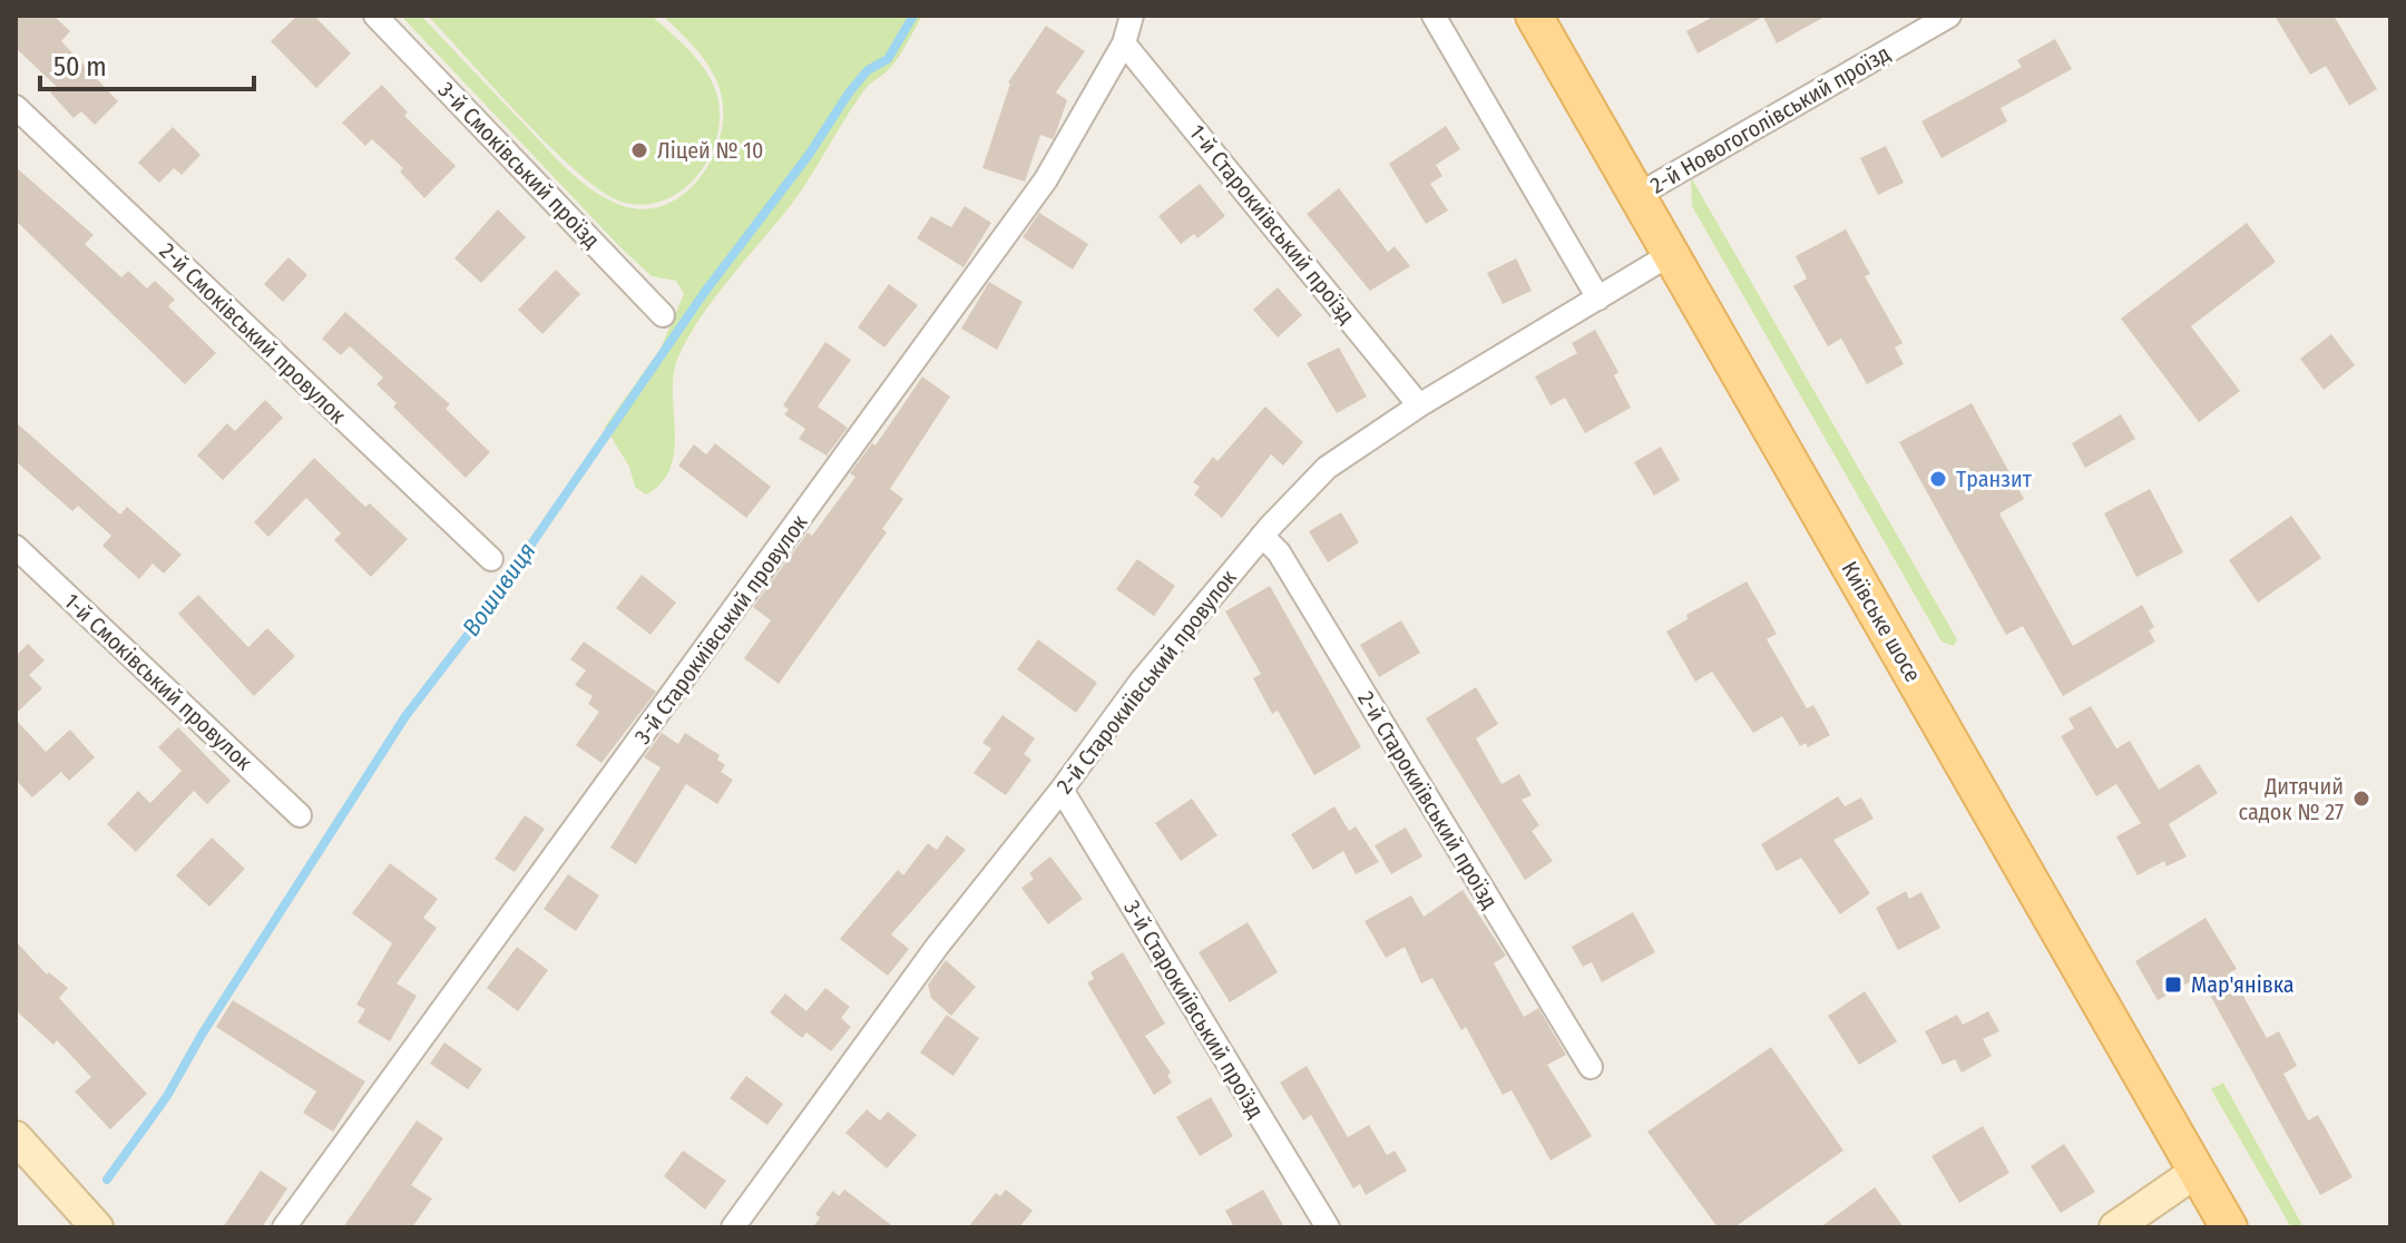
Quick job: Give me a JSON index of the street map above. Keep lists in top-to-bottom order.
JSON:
{
  "streets": {
    "main road": ["Київське шосе"],
    "street": [
      "2-й Новогоголівський проїзд",
      "3-й Смоківський проїзд",
      "1-й Старокиївський проїзд",
      "2-й Смоківський провулок",
      "3-й Старокиївський провулок",
      "1-й Смоківський провулок",
      "2-й Старокиївський провулок",
      "2-й Старокиївський проїзд",
      "3-й Старокиївський проїзд"
    ]
  },
  "crossings": [
    ["2-й Новогоголівський проїзд", "Київське шосе"],
    ["1-й Старокиївський проїзд", "3-й Старокиївський провулок"],
    ["1-й Старокиївський проїзд", "2-й Старокиївський провулок"],
    ["Київське шосе", "2-й Старокиївський провулок"],
    ["2-й Старокиївський провулок", "2-й Старокиївський проїзд"],
    ["2-й Старокиївський провулок", "3-й Старокиївський проїзд"]
  ],
  "water": ["Вошивиця"],
  "places": {
    "other": ["Ліцей № 10", "Транзит", "Дитячий садок № 27"],
    "transit": ["Мар'янівка"]
  },
  "scale_bar": "50 m"
}
